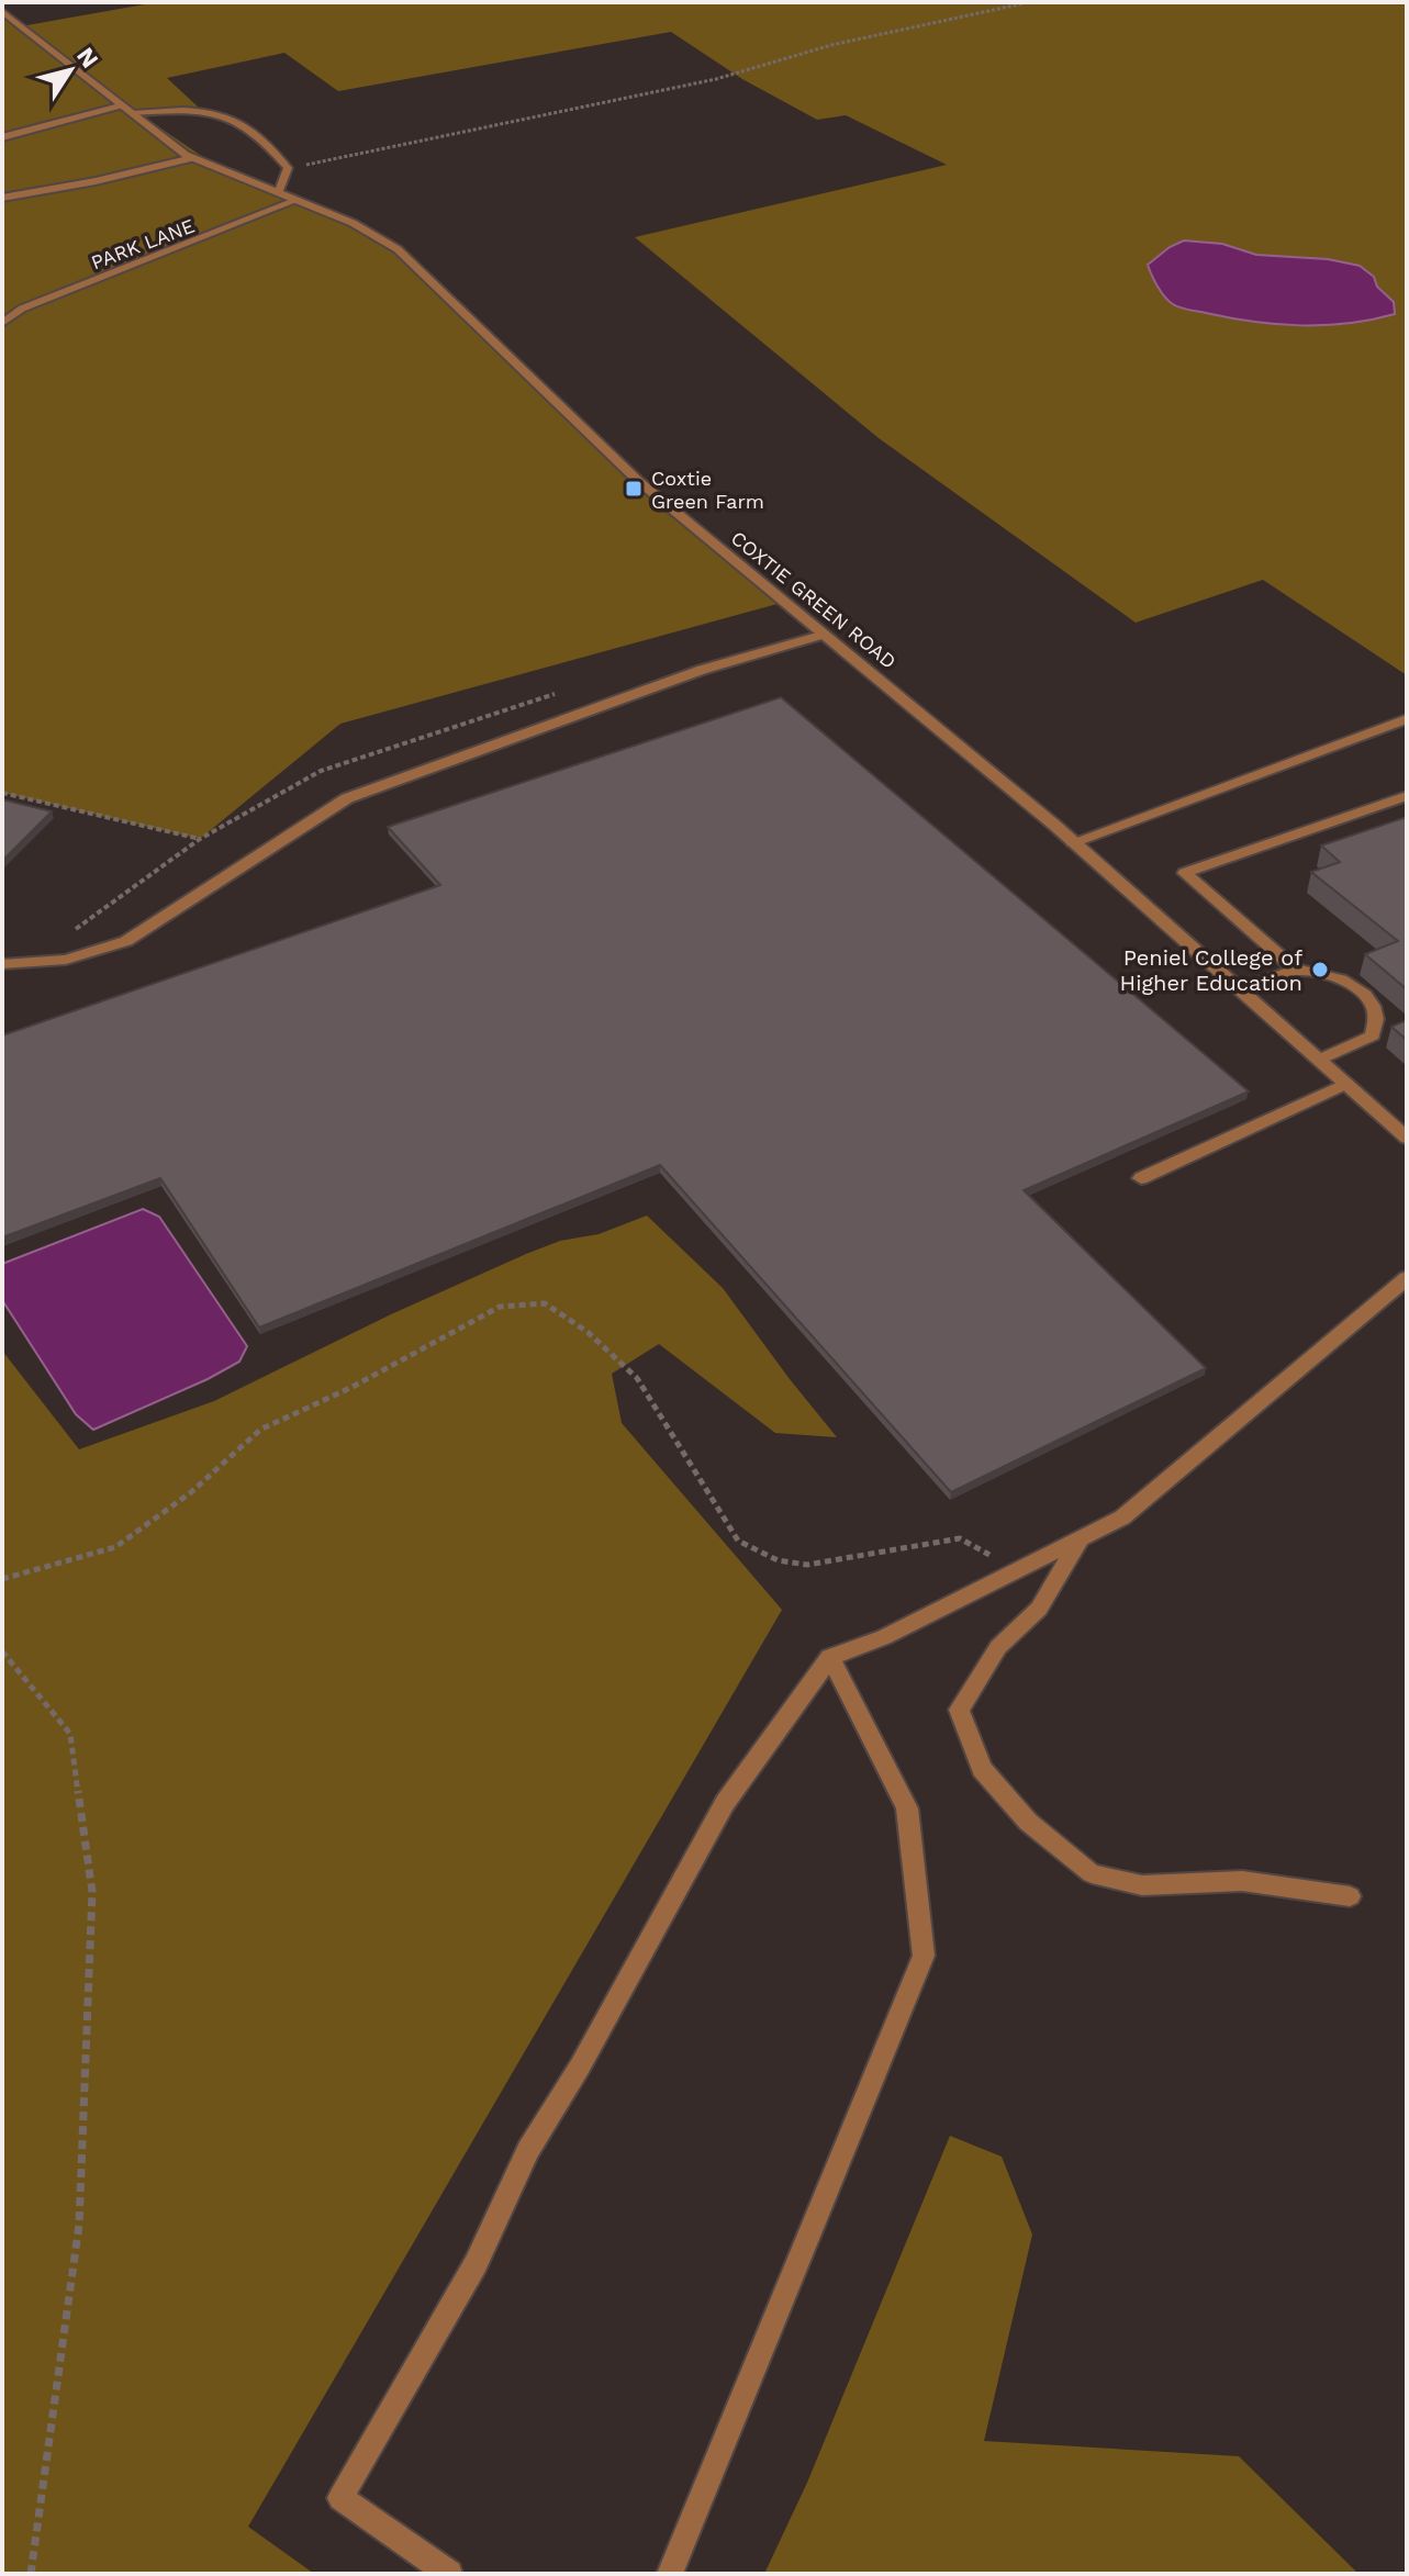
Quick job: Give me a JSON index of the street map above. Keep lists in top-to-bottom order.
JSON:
{
  "streets": {
    "street": ["PARK LANE", "COXTIE GREEN ROAD"]
  },
  "crossings": [
    ["PARK LANE", "COXTIE GREEN ROAD"]
  ],
  "places": {
    "transit": ["Coxtie Green Farm"],
    "other": ["Peniel College of Higher Education"]
  },
  "north": "top right"
}
